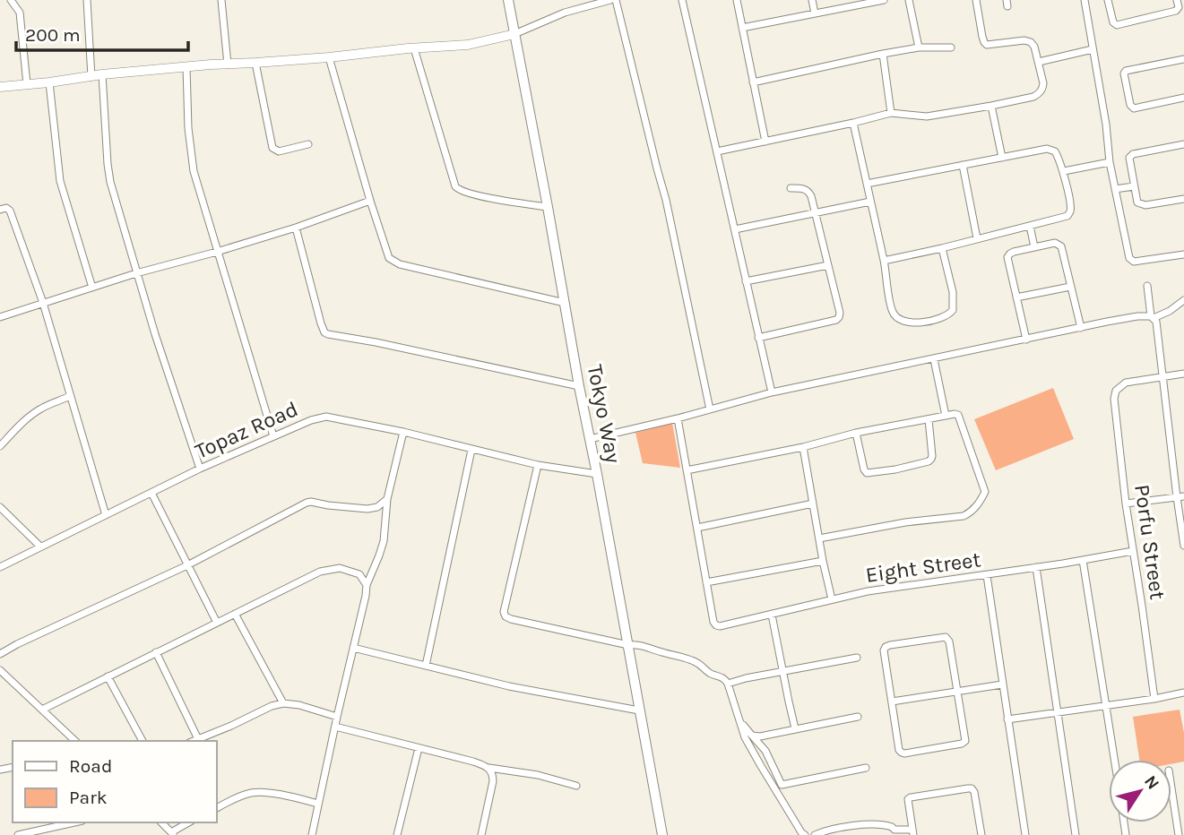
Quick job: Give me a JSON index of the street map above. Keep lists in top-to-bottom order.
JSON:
{
  "streets": {
    "main road": ["Tokyo Way"],
    "street": ["Topaz Road", "Porfu Street", "Eight Street"]
  },
  "crossings": [
    ["Tokyo Way", "Topaz Road"],
    ["Porfu Street", "Eight Street"]
  ],
  "legend": ["Road", "Park"],
  "scale_bar": "200 m",
  "north": "top right"
}
